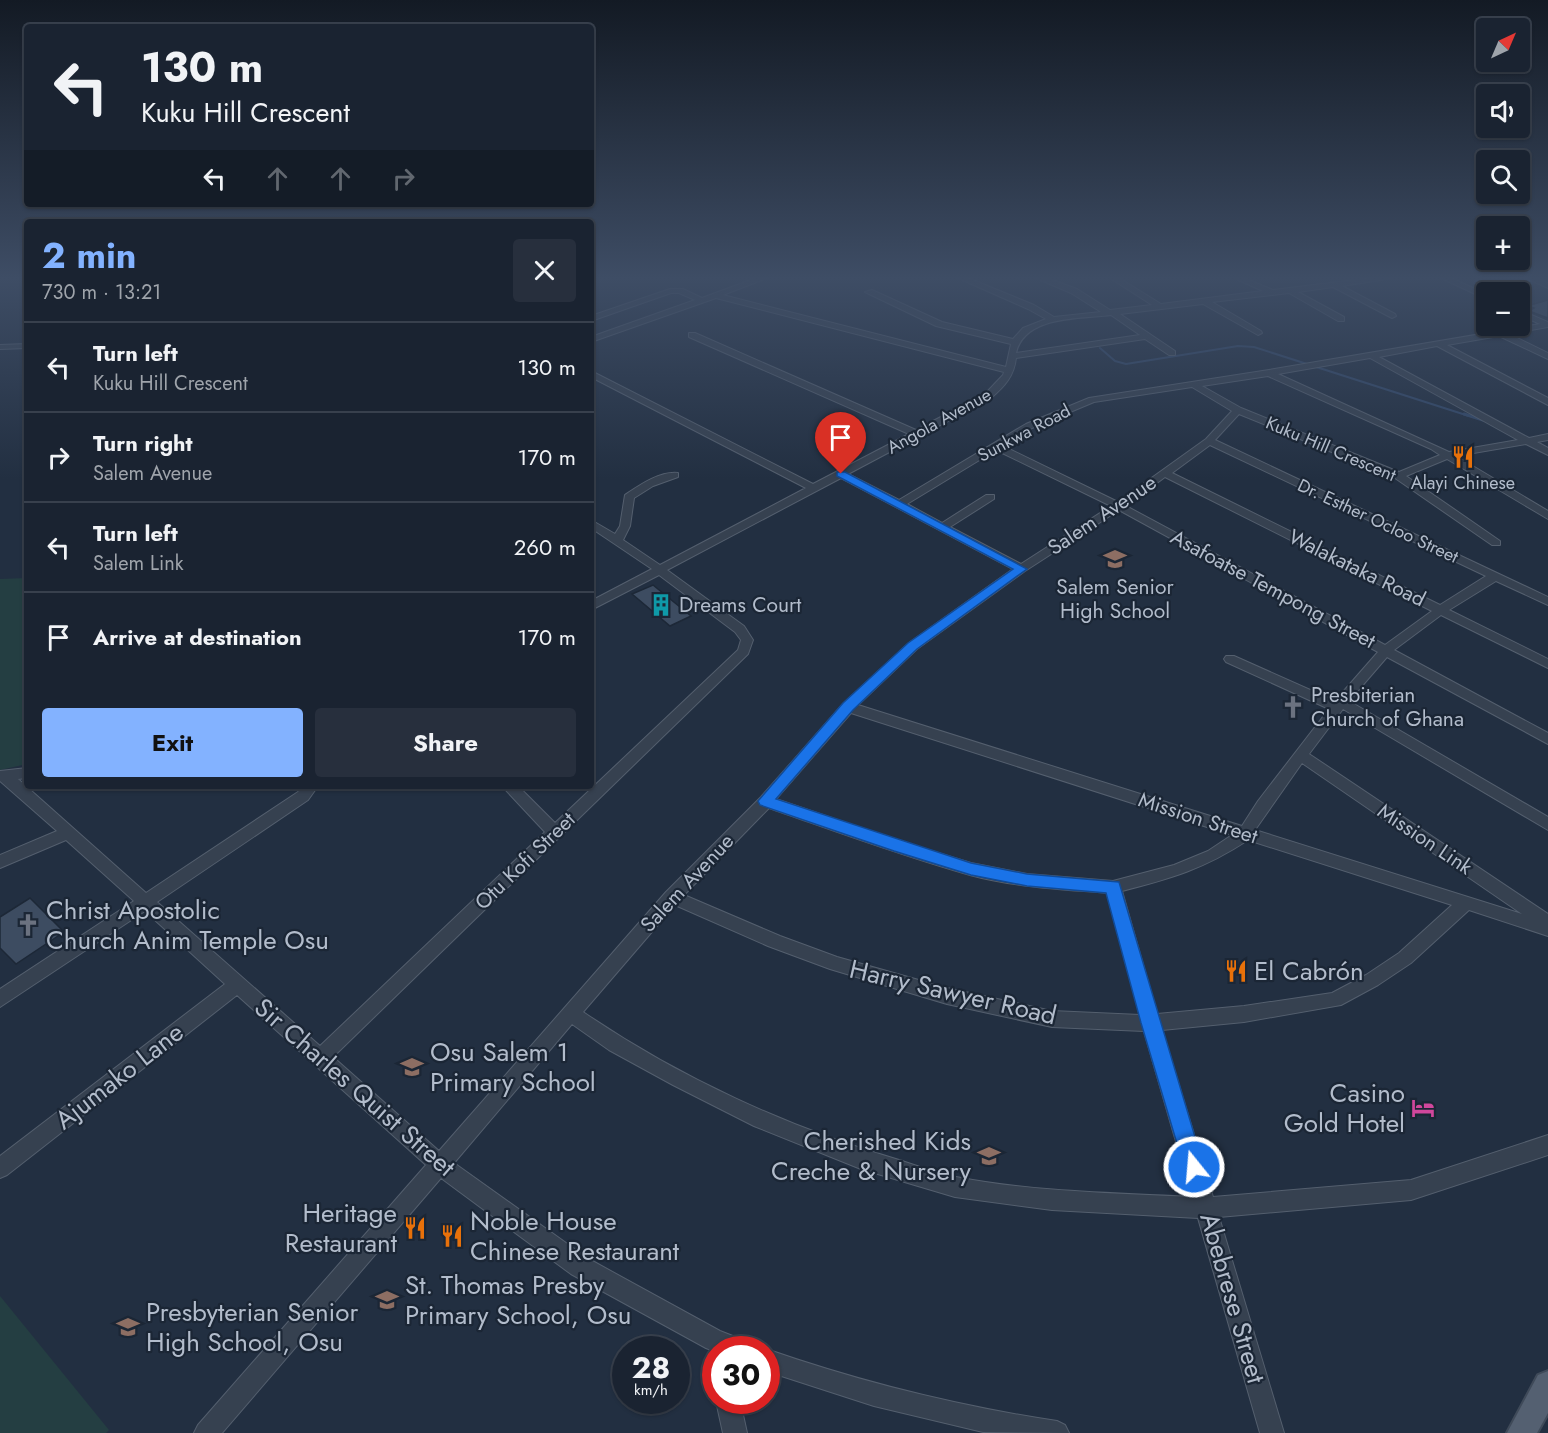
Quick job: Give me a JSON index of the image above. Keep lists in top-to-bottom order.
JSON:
{
  "streets": {
    "street": [
      "Angola Avenue",
      "Sunkwa Road",
      "Kuku Hill Crescent",
      "Salem Avenue",
      "Dr. Esther Ocloo Street",
      "Walakataka Road",
      "Asafoatse Tempong Street",
      "Mission Street",
      "Mission Link",
      "Otu Kofi Street",
      "Harry Sawyer Road",
      "Ajumako Lane",
      "Sir Charles Quist Street",
      "Abebrese Street"
    ]
  },
  "crossings": [
    ["Angola Avenue", "Otu Kofi Street"],
    ["Sunkwa Road", "Kuku Hill Crescent"],
    ["Sunkwa Road", "Asafoatse Tempong Street"],
    ["Kuku Hill Crescent", "Salem Avenue"],
    ["Salem Avenue", "Dr. Esther Ocloo Street"],
    ["Salem Avenue", "Walakataka Road"],
    ["Salem Avenue", "Asafoatse Tempong Street"],
    ["Salem Avenue", "Mission Street"],
    ["Salem Avenue", "Harry Sawyer Road"],
    ["Salem Avenue", "Sir Charles Quist Street"],
    ["Mission Street", "Harry Sawyer Road"],
    ["Otu Kofi Street", "Sir Charles Quist Street"],
    ["Harry Sawyer Road", "Abebrese Street"],
    ["Ajumako Lane", "Sir Charles Quist Street"]
  ],
  "places": {
    "restaurant": [
      "Alayi Chinese",
      "El Cabrón",
      "Heritage Restaurant",
      "Noble House Chinese Restaurant"
    ],
    "school or university": [
      "Salem Senior High School",
      "Osu Salem 1 Primary School",
      "Cherished Kids Creche & Nursery",
      "St. Thomas Presby Primary School, Osu",
      "Presbyterian Senior High School, Osu"
    ],
    "building": ["Dreams Court"],
    "church": ["Presbiterian Church of Ghana", "Christ Apostolic Church Anim Temple Osu"],
    "hotel": ["Casino Gold Hotel"]
  },
  "north": "top right",
  "page": {
    "map_buttons": ["+", "−"],
    "turn": ["130 m", "Kuku Hill Crescent"],
    "heading": ["2 min", "730 m · 13:21"],
    "list": [
      {
        "name": "Turn left",
        "note": "Kuku Hill Crescent",
        "value": "130 m"
      },
      {
        "name": "Turn right",
        "note": "Salem Avenue",
        "value": "170 m"
      },
      {
        "name": "Turn left",
        "note": "Salem Link",
        "value": "260 m"
      },
      {
        "name": "Arrive at destination",
        "value": "170 m"
      }
    ],
    "buttons": ["Exit", "Share"],
    "speed": "28 km/h",
    "limit": "30"
  }
}
